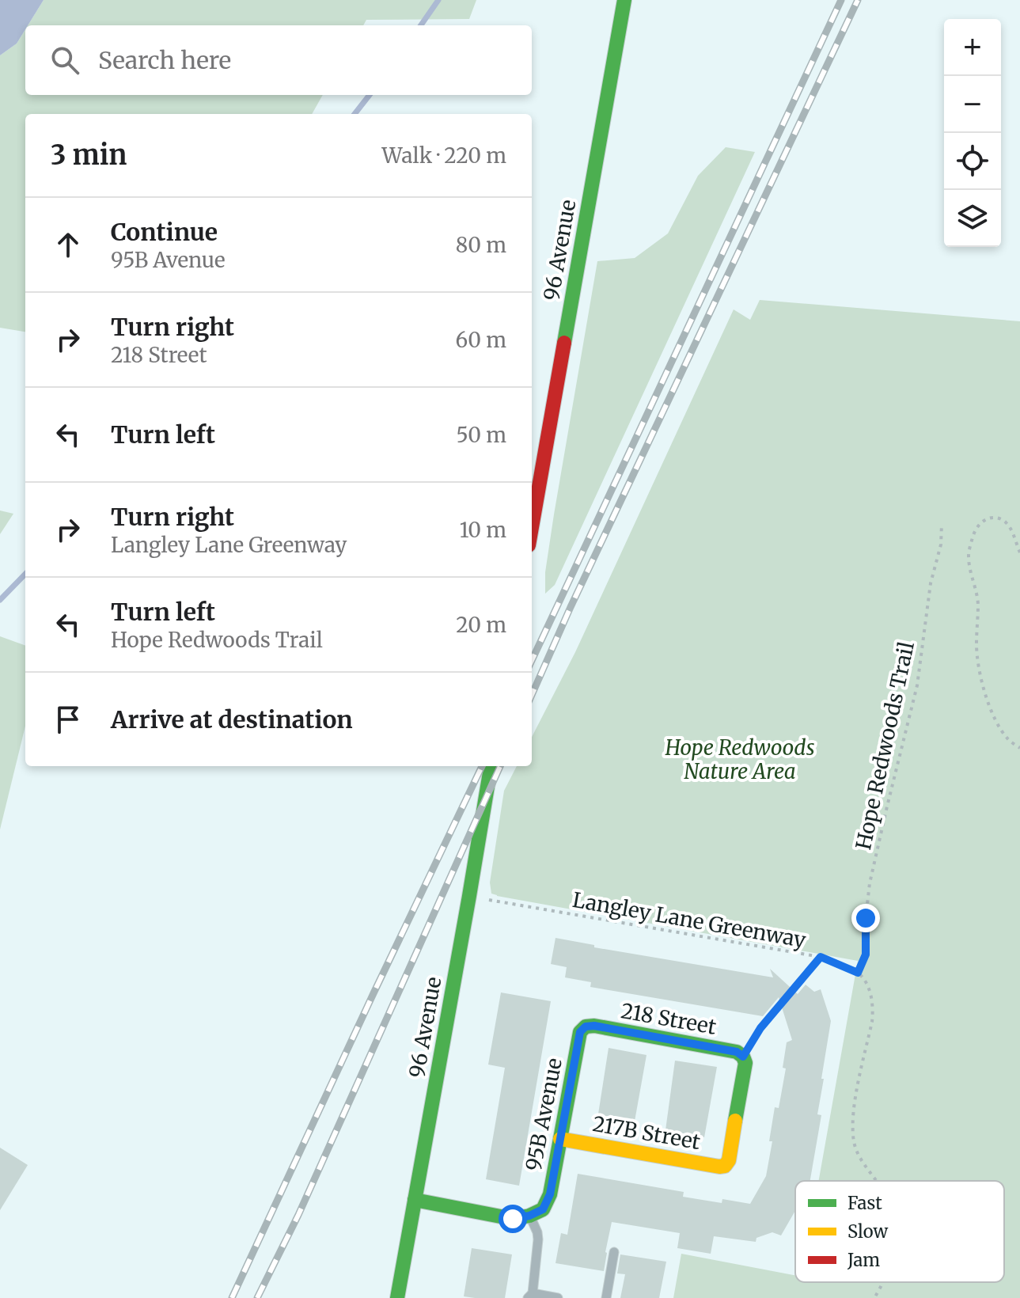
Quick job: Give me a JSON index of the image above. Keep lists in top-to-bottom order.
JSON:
{
  "streets": {
    "main road": [
      "96 Avenue",
      "218 Street",
      "95B Avenue",
      "217B Street"
    ],
    "path": ["Hope Redwoods Trail", "Langley Lane Greenway"]
  },
  "crossings": [
    ["96 Avenue", "Langley Lane Greenway"],
    ["Hope Redwoods Trail", "Langley Lane Greenway"],
    ["218 Street", "95B Avenue"],
    ["218 Street", "217B Street"],
    ["95B Avenue", "217B Street"]
  ],
  "parks": ["Hope Redwoods Nature Area"],
  "legend": ["Fast", "Slow", "Jam"],
  "page": {
    "map_buttons": ["+", "−"],
    "search": "Search here",
    "heading": ["3 min", "Walk · 220 m"],
    "list": [
      ["Continue", "95B Avenue", "80 m"],
      ["Turn right", "218 Street", "60 m"],
      ["Turn left", "50 m"],
      ["Turn right", "Langley Lane Greenway", "10 m"],
      ["Turn left", "Hope Redwoods Trail", "20 m"],
      "Arrive at destination"
    ]
  }
}
